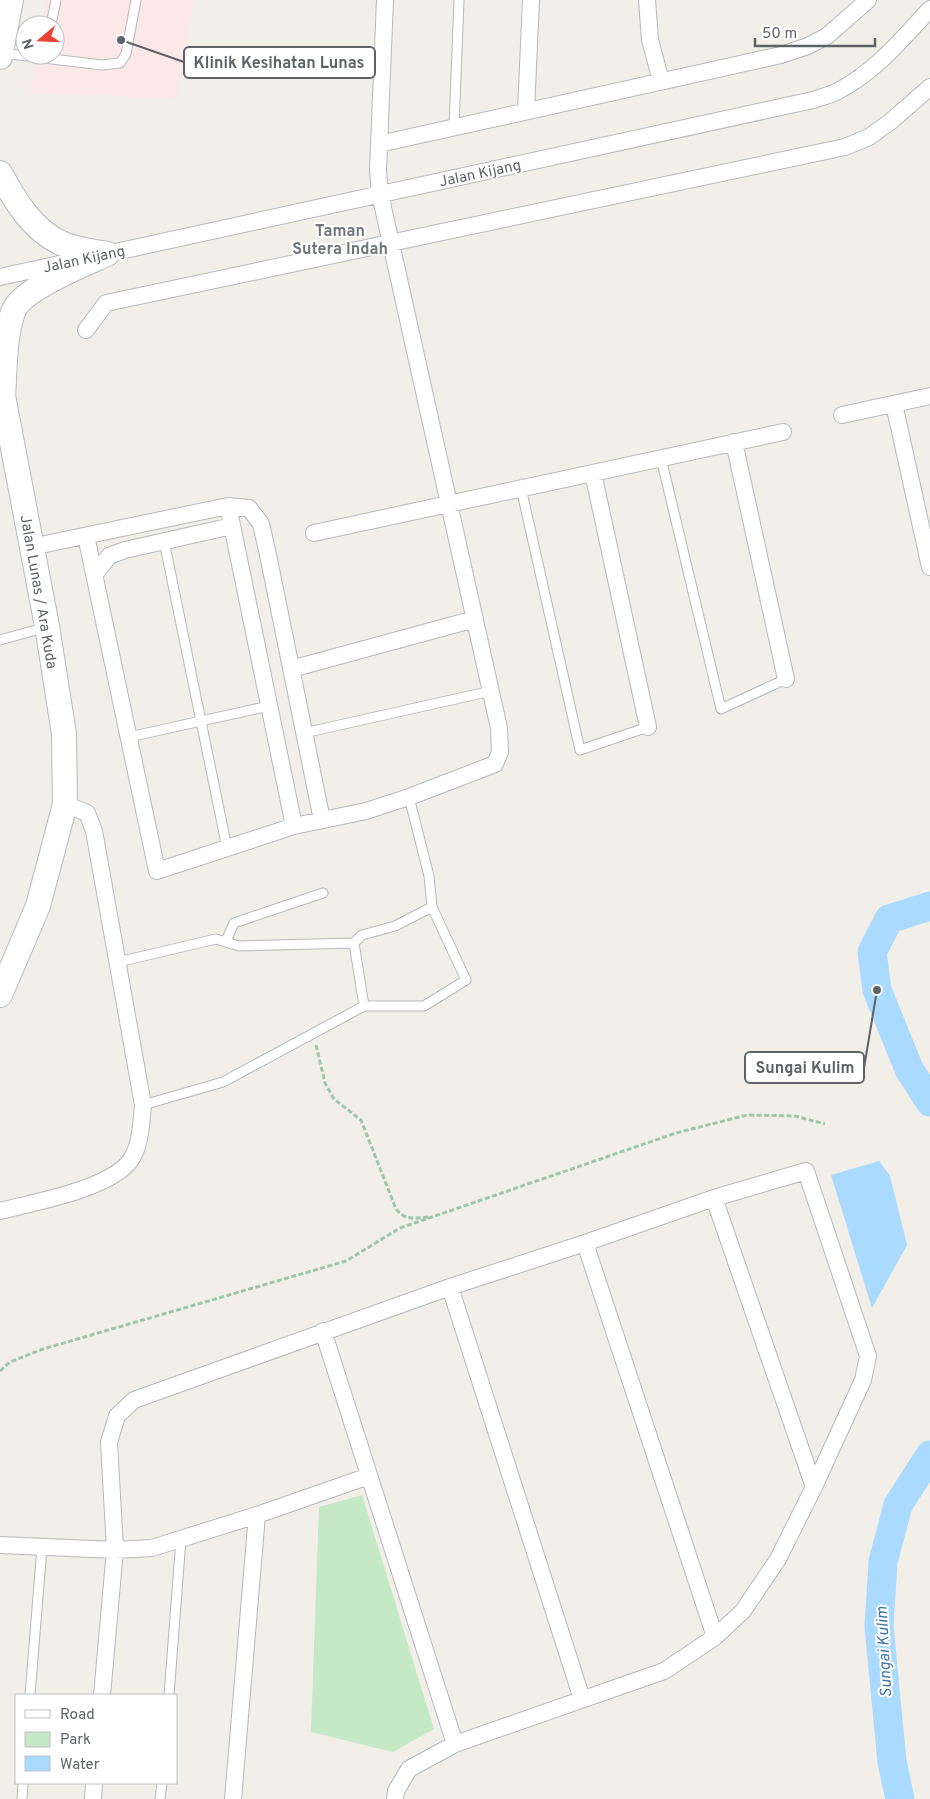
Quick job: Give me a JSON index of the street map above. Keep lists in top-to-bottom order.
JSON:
{
  "streets": {
    "main road": ["Jalan Lunas / Ara Kuda"],
    "street": ["Jalan Kijang"]
  },
  "crossings": [
    ["Jalan Kijang", "Jalan Lunas / Ara Kuda"]
  ],
  "districts": ["Taman Sutera Indah"],
  "water": ["Sungai Kulim"],
  "places": ["Klinik Kesihatan Lunas", "Sungai Kulim"],
  "legend": ["Road", "Park", "Water"],
  "scale_bar": "50 m",
  "north": "left"
}
